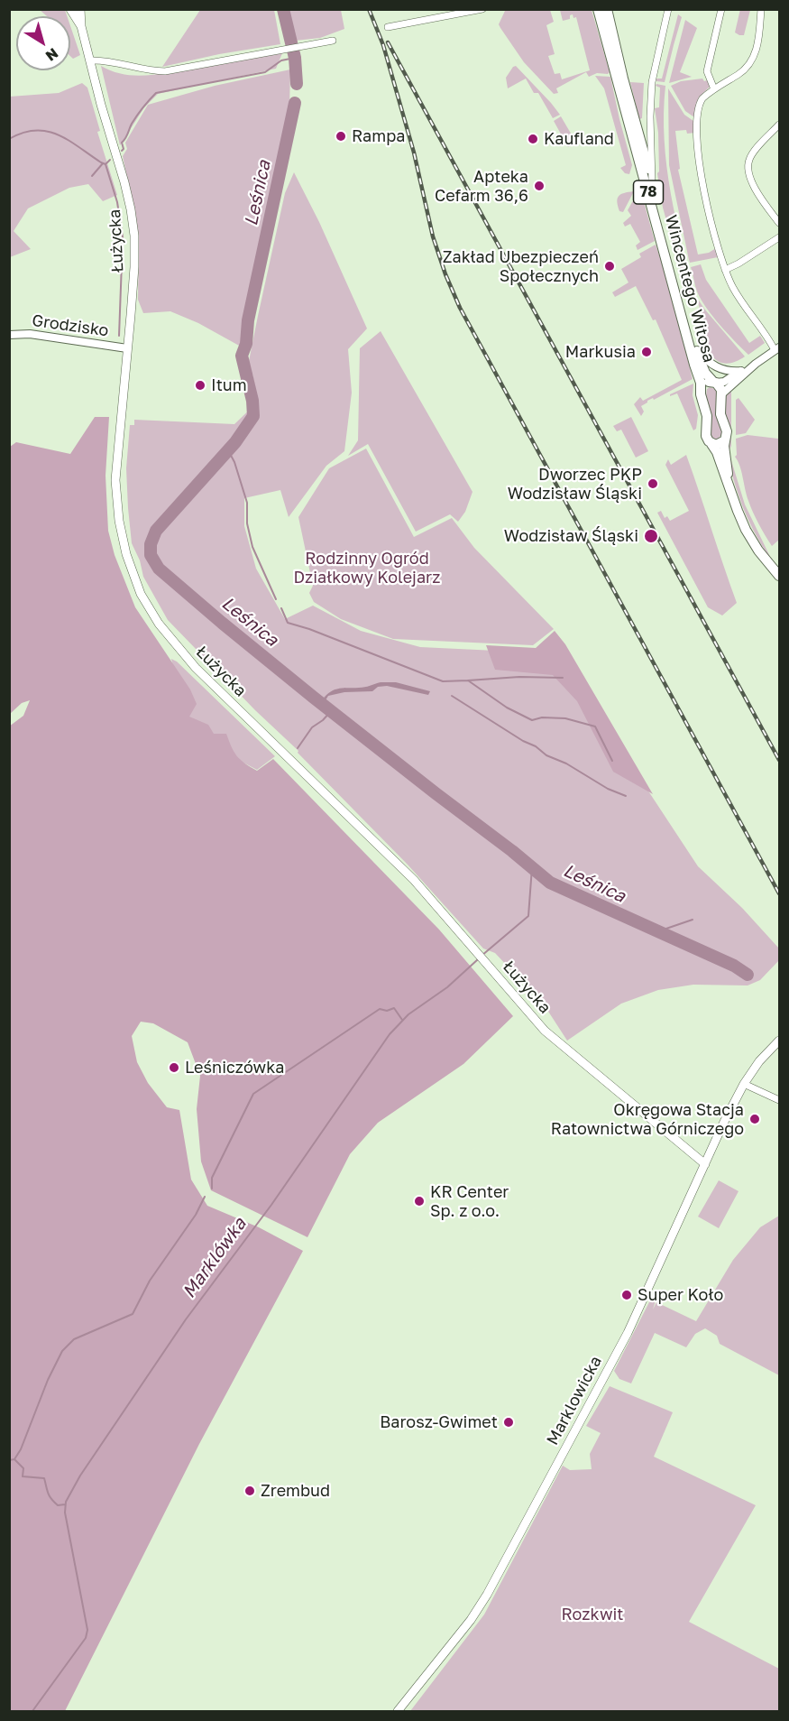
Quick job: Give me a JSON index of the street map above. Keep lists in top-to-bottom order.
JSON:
{
  "streets": {
    "main road": [
      "78",
      "Łużycka",
      "Wincentego Witosa",
      "Marklowicka"
    ],
    "street": ["Grodzisko"]
  },
  "crossings": [
    ["78", "Wincentego Witosa"],
    ["Łużycka", "Grodzisko"],
    ["Łużycka", "Marklowicka"]
  ],
  "water": ["Leśnica", "Marklówka"],
  "parks": ["Rodzinny Ogród Działkowy Kolejarz", "Rozkwit"],
  "places": [
    "Rampa",
    "Kaufland",
    "Apteka Cefarm 36,6",
    "Zakład Ubezpieczeń Społecznych",
    "Markusia",
    "Itum",
    "Dworzec PKP Wodzisław Śląski",
    "Wodzisław Śląski",
    "Leśniczówka",
    "Okręgowa Stacja Ratownictwa Górniczego",
    "KR Center Sp. z o.o.",
    "Super Koło",
    "Barosz-Gwimet",
    "Zrembud"
  ],
  "north": "bottom right"
}
